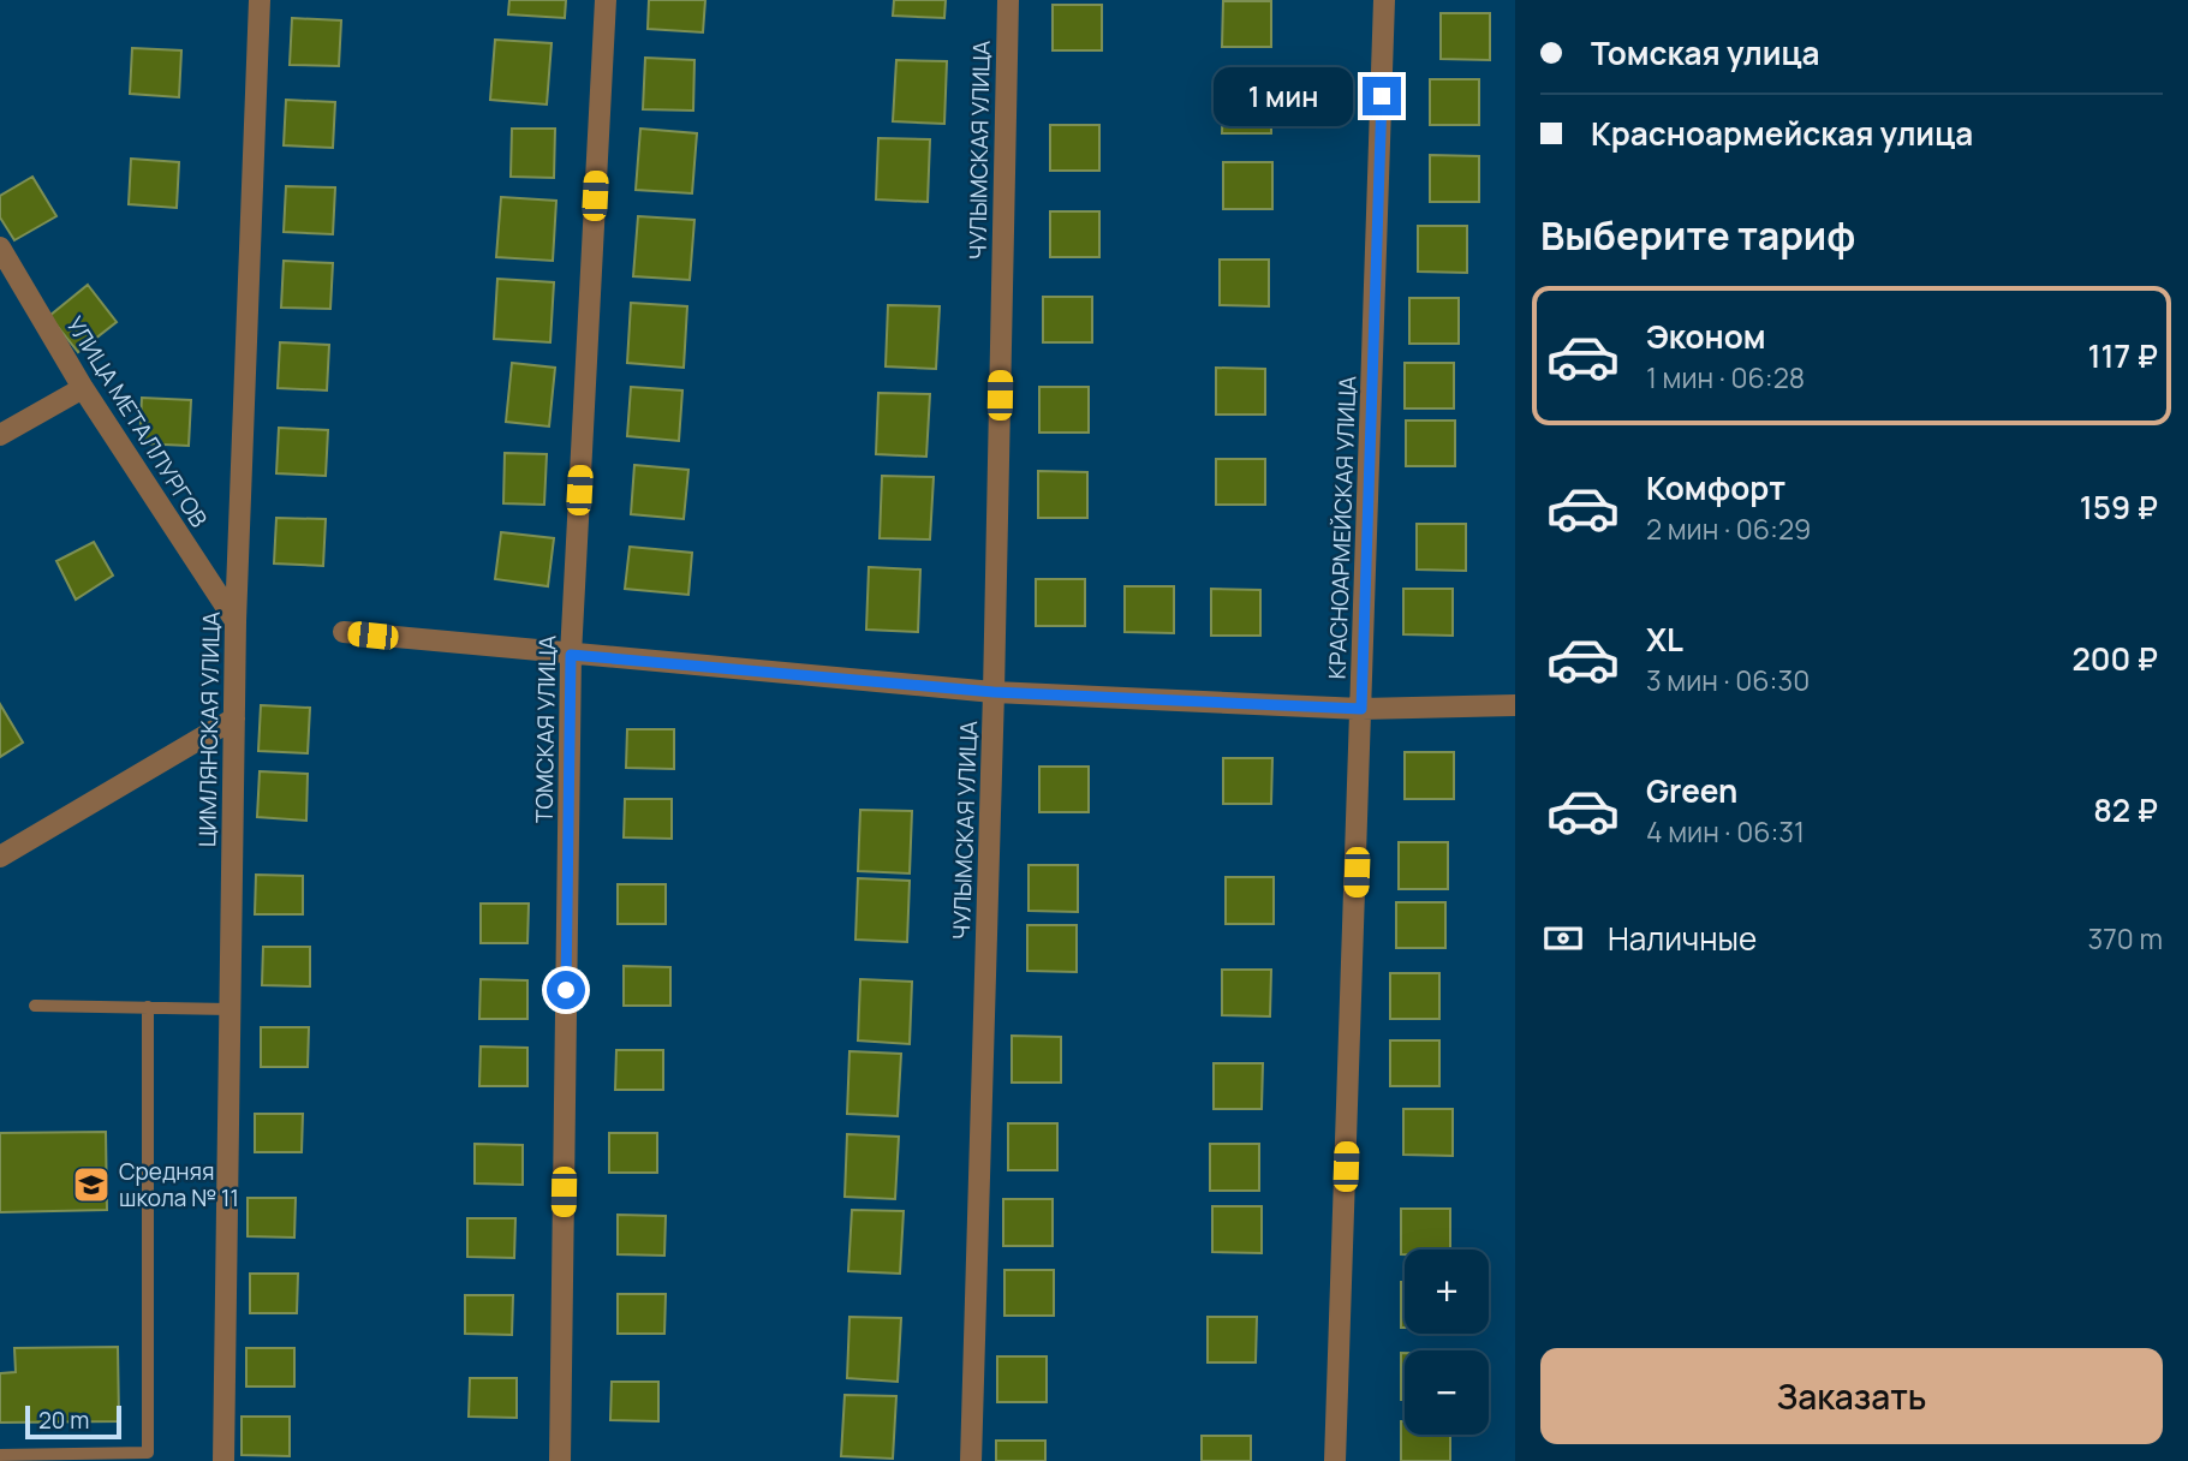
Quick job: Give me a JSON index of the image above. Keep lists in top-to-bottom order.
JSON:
{
  "streets": {
    "street": [
      "ЧУЛЫМСКАЯ УЛИЦА",
      "УЛИЦА МЕТАЛЛУРГОВ",
      "КРАСНОАРМЕЙСКАЯ УЛИЦА",
      "ЦИМЛЯНСКАЯ УЛИЦА",
      "ТОМСКАЯ УЛИЦА"
    ]
  },
  "crossings": [
    ["УЛИЦА МЕТАЛЛУРГОВ", "ЦИМЛЯНСКАЯ УЛИЦА"]
  ],
  "places": {
    "school or university": ["Средняя школа № 11"]
  },
  "scale_bar": "20 m",
  "page": {
    "banner": ["Томская улица", "Красноармейская улица"],
    "bubble": "1 мин",
    "heading": "Выберите тариф",
    "list": [
      {
        "name": "Эконом",
        "note": "1 мин · 06:28",
        "value": "117 ₽"
      },
      {
        "name": "Комфорт",
        "note": "2 мин · 06:29",
        "value": "159 ₽"
      },
      {
        "name": "XL",
        "note": "3 мин · 06:30",
        "value": "200 ₽"
      },
      {
        "name": "Green",
        "note": "4 мин · 06:31",
        "value": "82 ₽"
      }
    ],
    "pay": ["Наличные", "370 m"],
    "map_buttons": ["+", "−"],
    "buttons": "Заказать",
    "scale": "20 m"
  }
}
